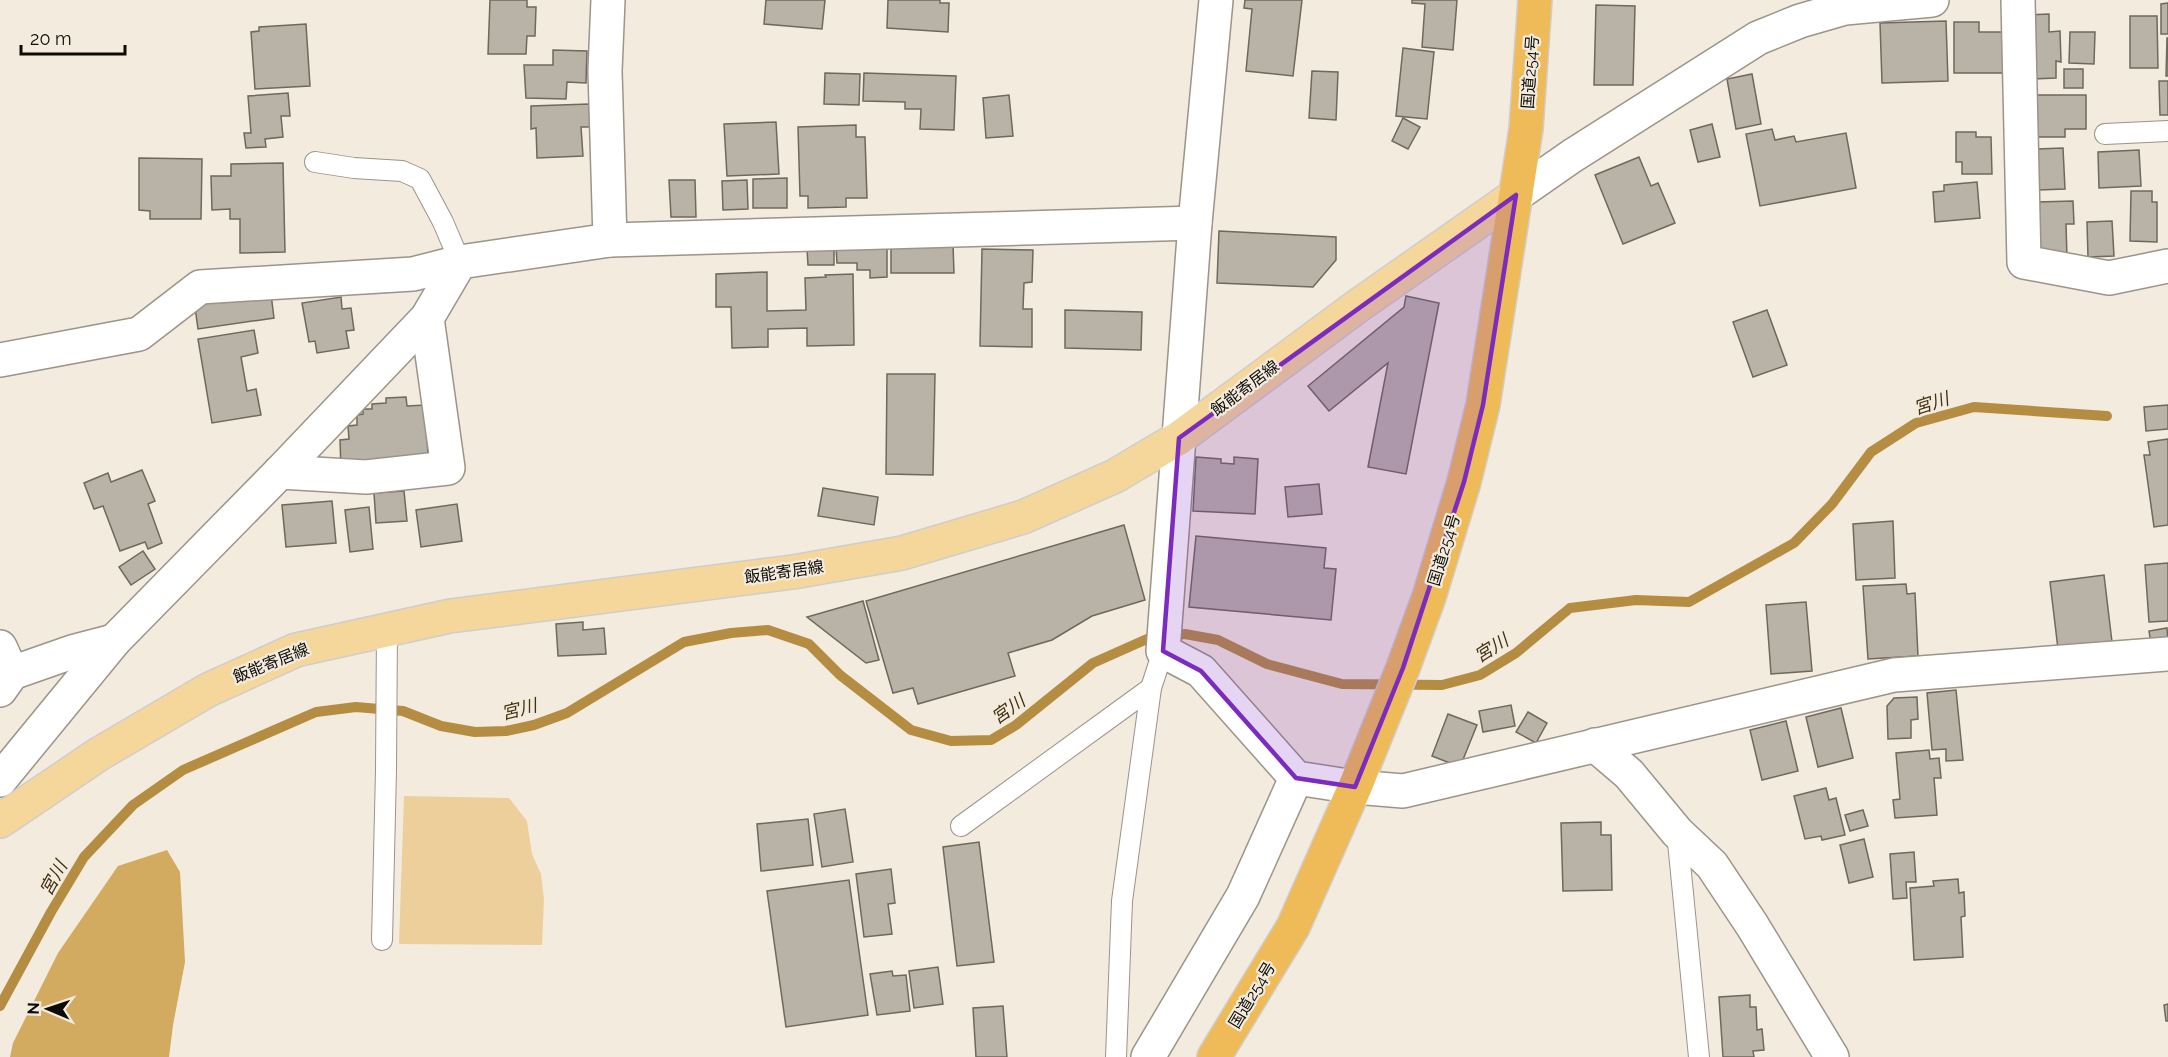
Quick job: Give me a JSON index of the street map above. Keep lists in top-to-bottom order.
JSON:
{
  "streets": {
    "highway": ["国道254号"],
    "main road": ["飯能寄居線"]
  },
  "crossings": [
    ["国道254号", "飯能寄居線"]
  ],
  "water": ["宮川"],
  "scale_bar": "20 m",
  "north": "left"
}
